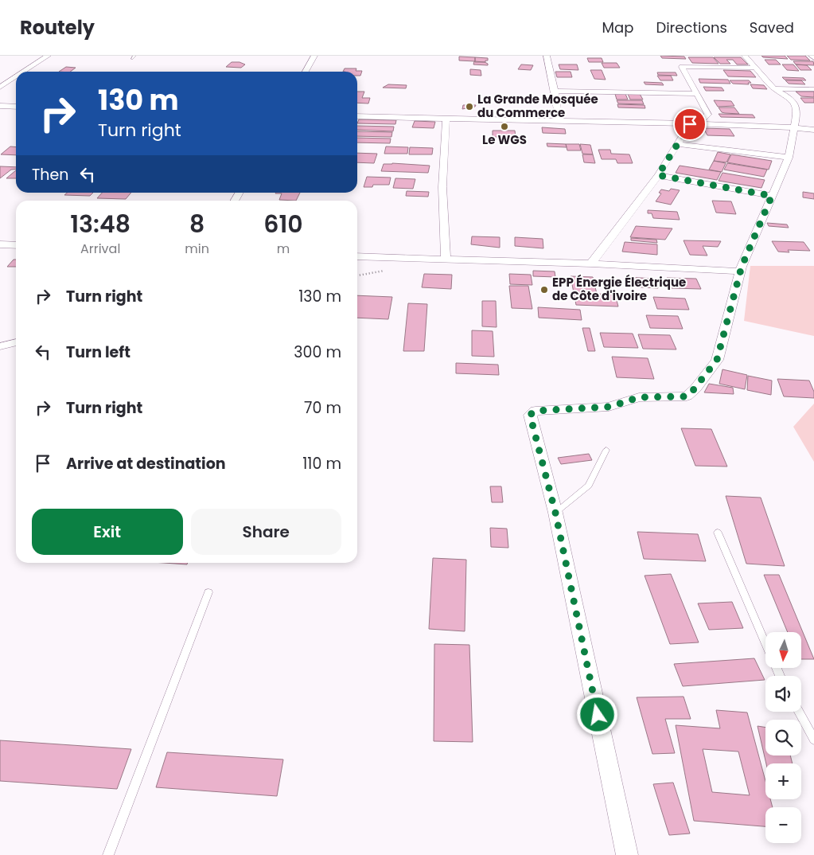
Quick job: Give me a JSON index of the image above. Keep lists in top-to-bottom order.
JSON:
{
  "places": ["La Grande Mosquée du Commerce", "Le WGS", "EPP Énergie Électrique de Côte d'ivoire"],
  "north": "bottom",
  "page": {
    "header": "Routely",
    "nav": ["Map", "Directions", "Saved"],
    "turn": ["130 m", "Turn right"],
    "then": "Then",
    "eta": [
      "13:48",
      "Arrival",
      "8",
      "min",
      "610",
      "m"
    ],
    "list": [
      {
        "name": "Turn right",
        "value": "130 m"
      },
      {
        "name": "Turn left",
        "value": "300 m"
      },
      {
        "name": "Turn right",
        "value": "70 m"
      },
      {
        "name": "Arrive at destination",
        "value": "110 m"
      }
    ],
    "buttons": ["Exit", "Share"],
    "map_buttons": ["+", "−"]
  }
}
